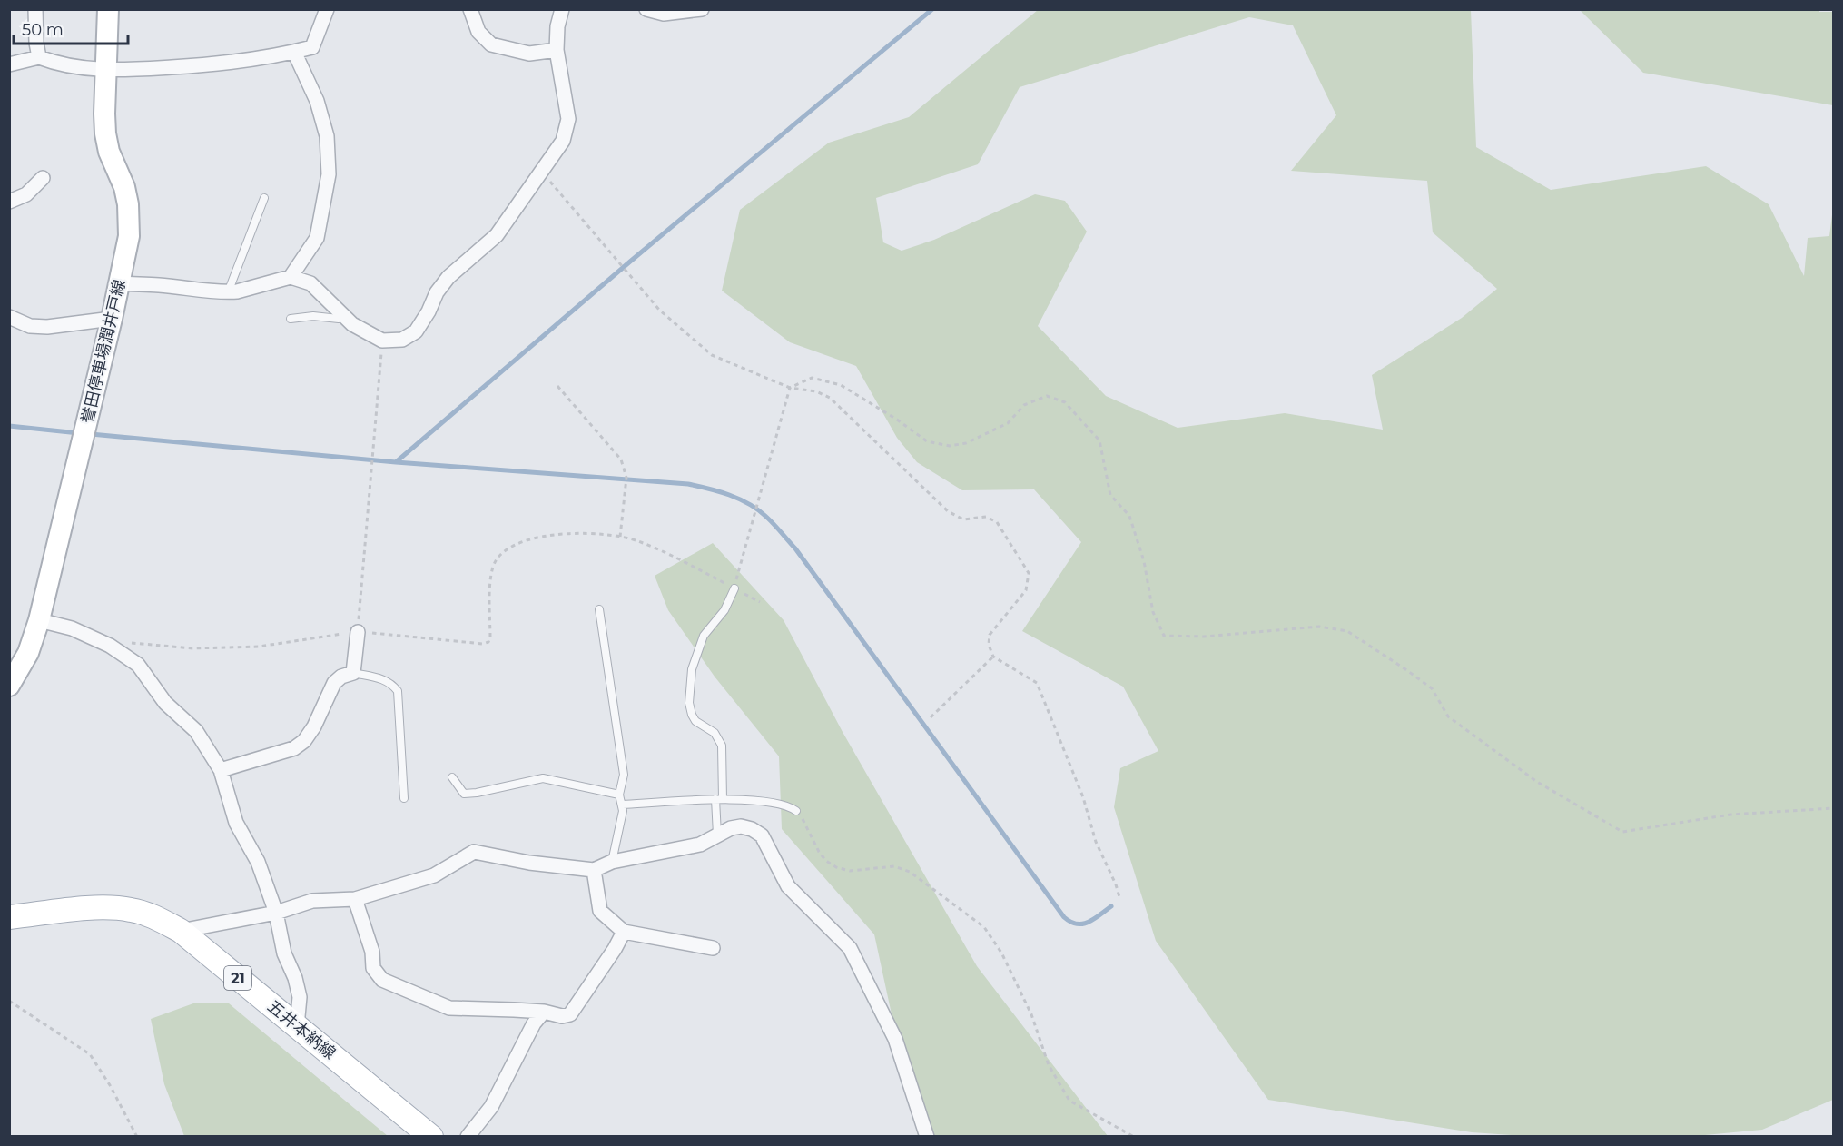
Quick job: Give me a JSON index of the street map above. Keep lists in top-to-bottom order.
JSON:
{
  "streets": {
    "main road": ["誉田停車場潤井戸線", "21", "五井本納線"]
  },
  "scale_bar": "50 m"
}
